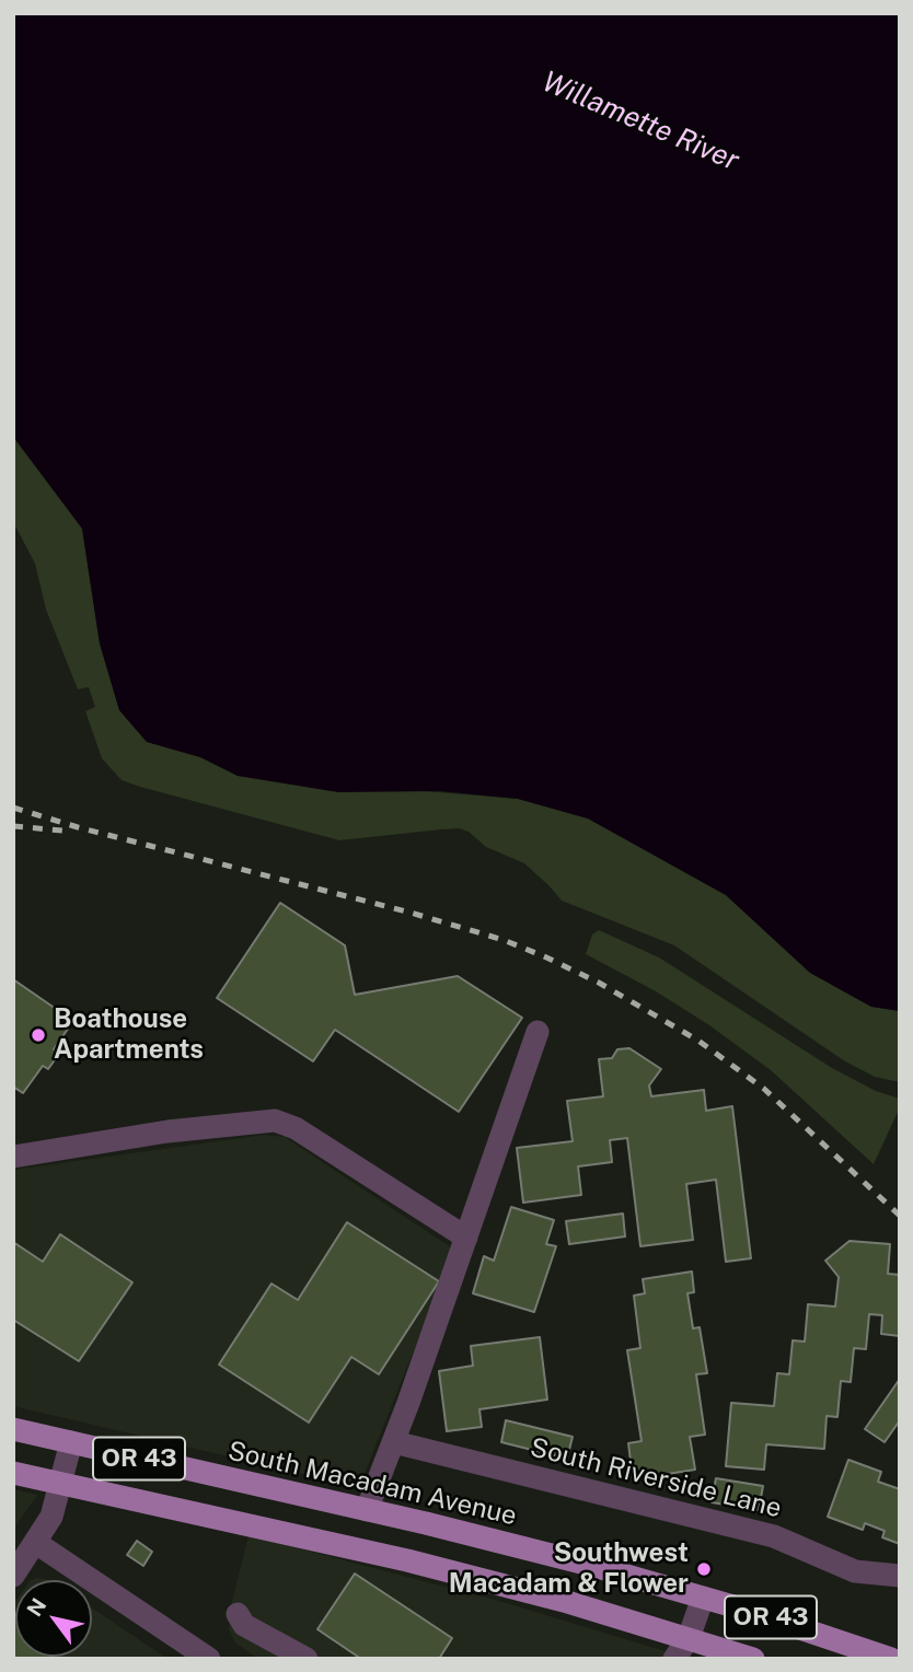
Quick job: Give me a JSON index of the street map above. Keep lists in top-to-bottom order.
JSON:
{
  "streets": {
    "main road": ["OR 43", "South Macadam Avenue"],
    "street": ["South Riverside Lane"]
  },
  "water": ["Willamette River"],
  "places": ["Boathouse Apartments", "Southwest Macadam & Flower"],
  "north": "top left"
}
